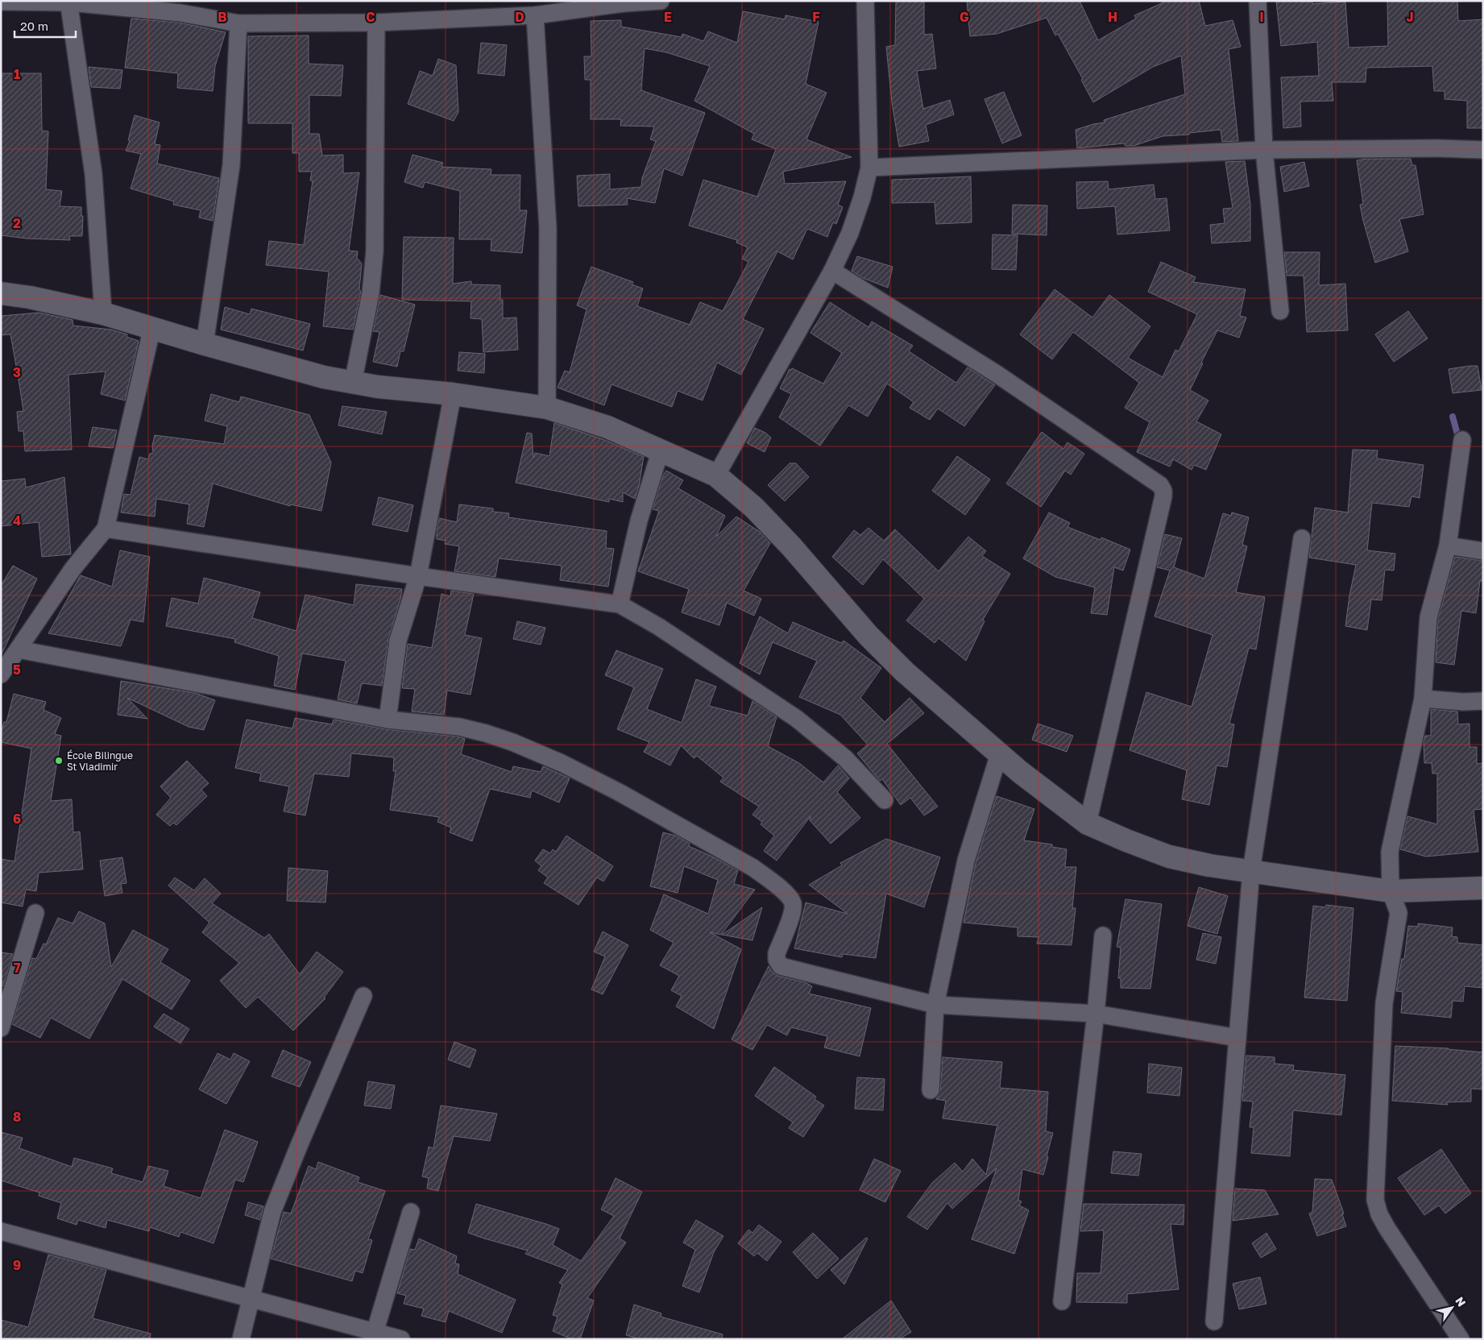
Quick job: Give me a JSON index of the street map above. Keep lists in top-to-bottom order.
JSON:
{
  "places": ["École Bilingue St Vladimir"],
  "scale_bar": "20 m",
  "north": "top right",
  "grid": {
    "columns": [
      "B",
      "C",
      "D",
      "E",
      "F",
      "G",
      "H",
      "I",
      "J"
    ],
    "rows": [
      "1",
      "2",
      "3",
      "4",
      "5",
      "6",
      "7",
      "8",
      "9"
    ]
  }
}
